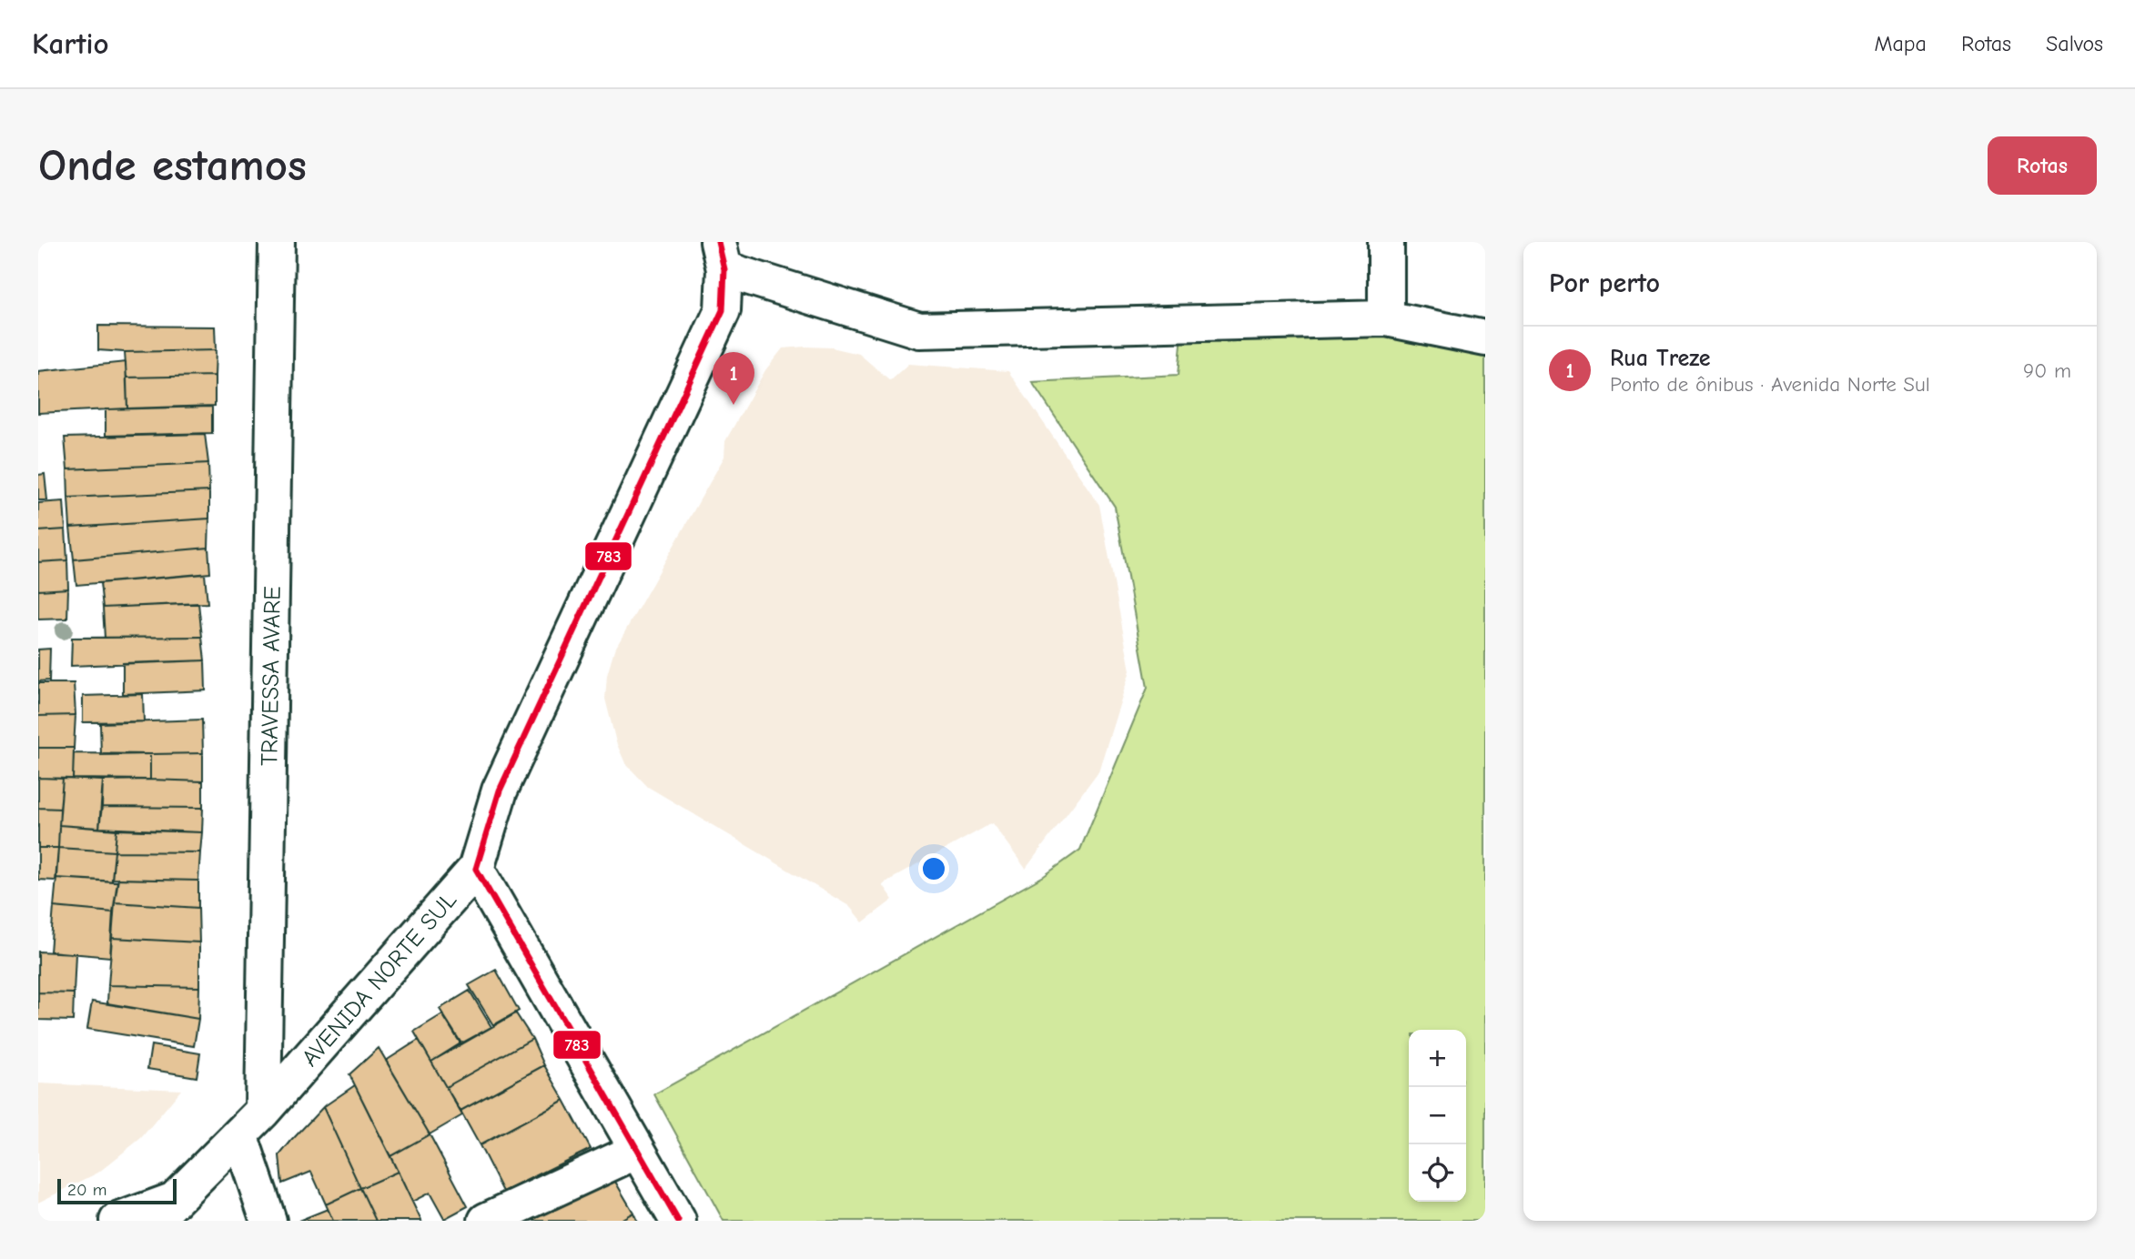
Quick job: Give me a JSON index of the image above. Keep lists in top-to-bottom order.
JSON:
{
  "streets": {
    "street": ["TRAVESSA AVARE", "AVENIDA NORTE SUL"]
  },
  "crossings": [
    ["TRAVESSA AVARE", "AVENIDA NORTE SUL"]
  ],
  "lines": ["transit line 783"],
  "scale_bar": "20 m",
  "page": {
    "header": "Kartio",
    "nav": ["Mapa", "Rotas", "Salvos"],
    "buttons": "Rotas",
    "title": "Onde estamos",
    "heading": "Por perto",
    "list": [
      {
        "mark": "1",
        "name": "Rua Treze",
        "note": "Ponto de ônibus · Avenida Norte Sul",
        "value": "90 m"
      }
    ],
    "pins": "1",
    "map_buttons": ["+", "−"],
    "scale": "20 m"
  }
}
